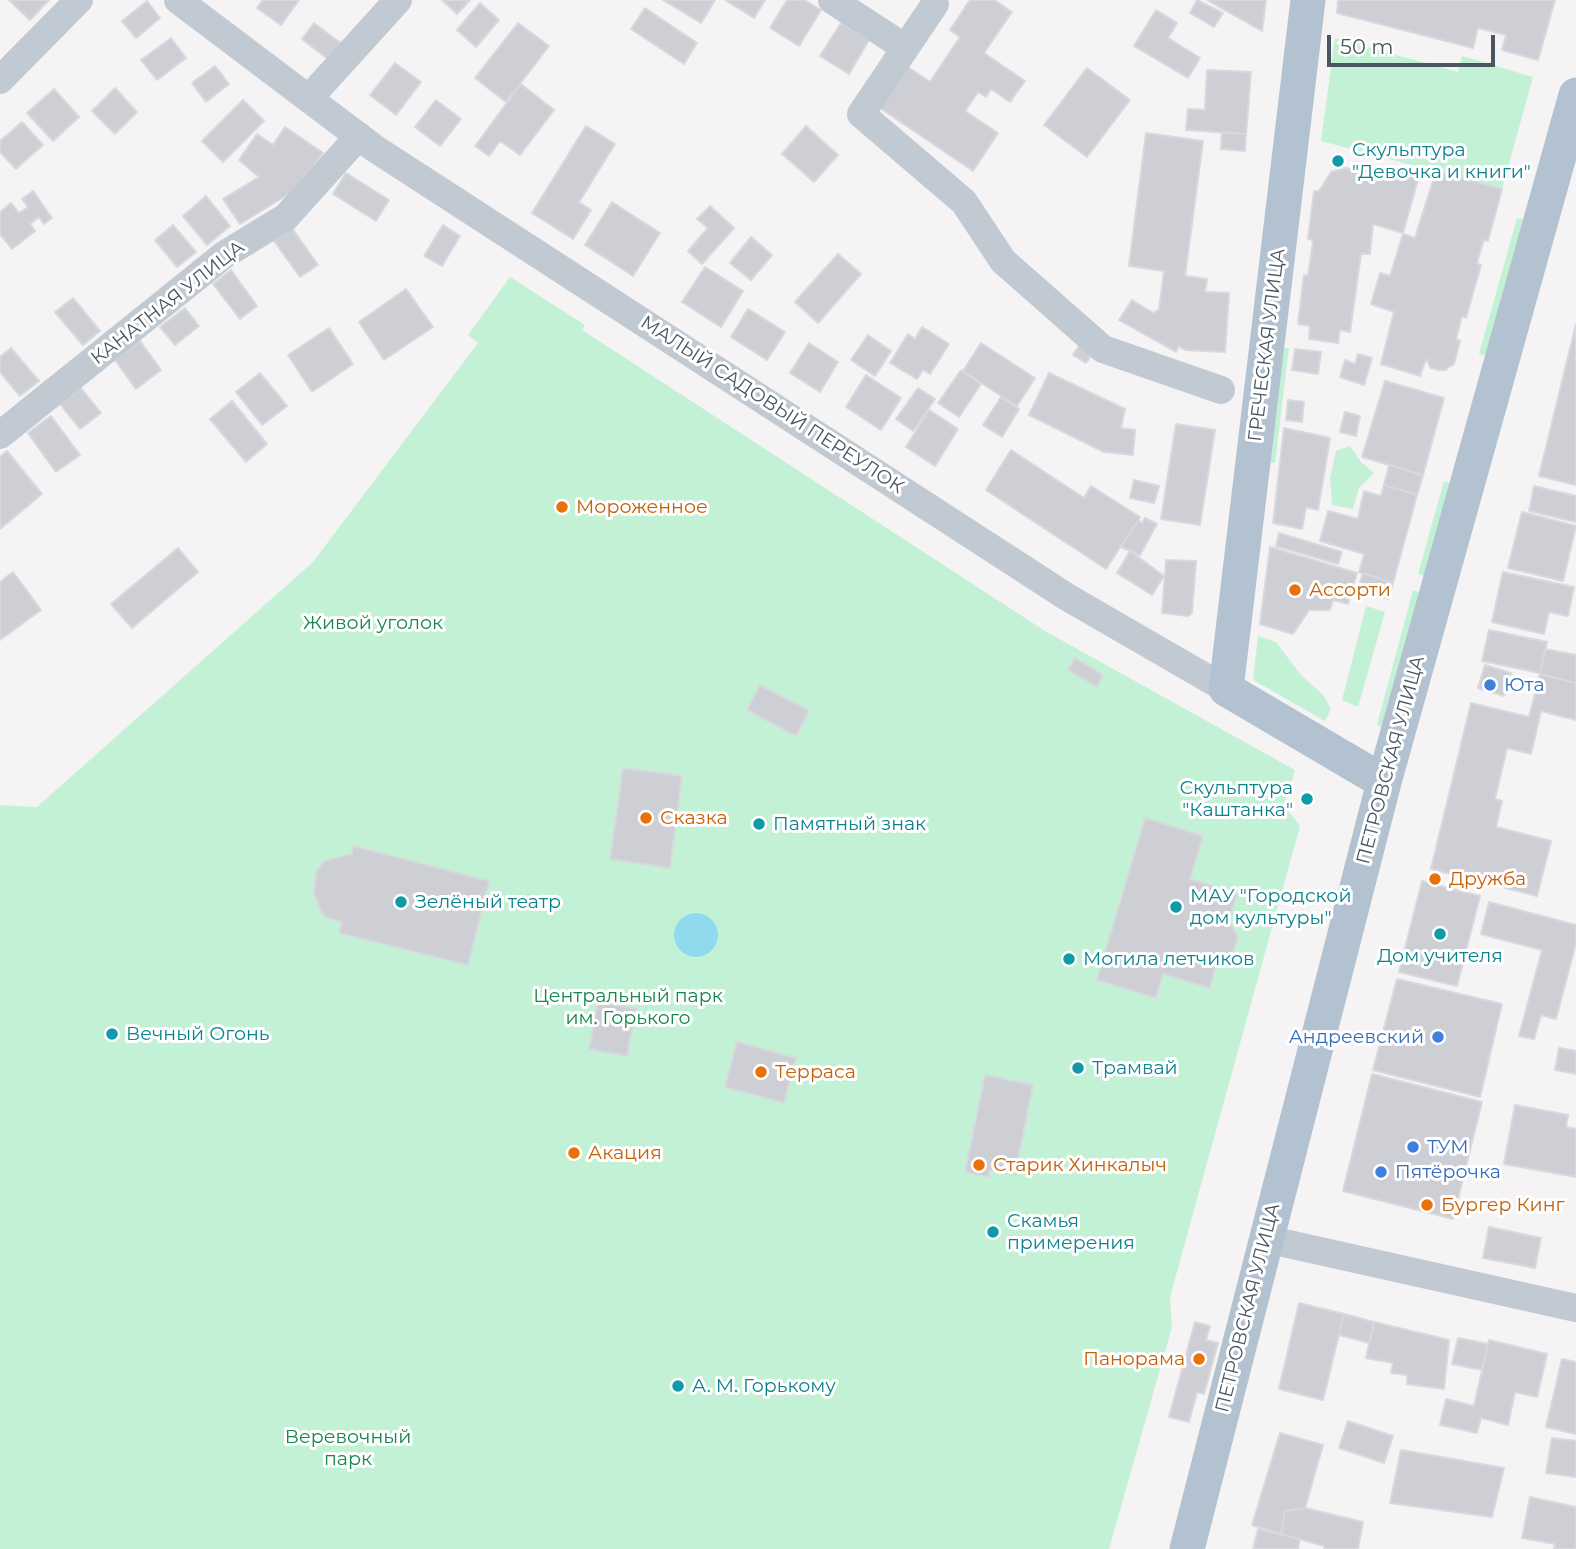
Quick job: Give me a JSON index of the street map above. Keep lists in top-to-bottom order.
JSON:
{
  "streets": {
    "main road": ["ГРЕЧЕСКАЯ УЛИЦА", "МАЛЫЙ САДОВЫЙ ПЕРЕУЛОК", "ПЕТРОВСКАЯ УЛИЦА"],
    "street": ["КАНАТНАЯ УЛИЦА"]
  },
  "crossings": [
    ["КАНАТНАЯ УЛИЦА", "МАЛЫЙ САДОВЫЙ ПЕРЕУЛОК"],
    ["ГРЕЧЕСКАЯ УЛИЦА", "МАЛЫЙ САДОВЫЙ ПЕРЕУЛОК"],
    ["МАЛЫЙ САДОВЫЙ ПЕРЕУЛОК", "ПЕТРОВСКАЯ УЛИЦА"]
  ],
  "parks": ["Живой уголок", "Центральный парк им. Горького", "Веревочный парк"],
  "places": [
    "Скульптура \"Девочка и книги\"",
    "Мороженное",
    "Ассорти",
    "Юта",
    "Скульптура \"Каштанка\"",
    "Сказка",
    "Памятный знак",
    "Дружба",
    "Зелёный театр",
    "МАУ \"Городской дом культуры\"",
    "Дом учителя",
    "Могила летчиков",
    "Вечный Огонь",
    "Андреевский",
    "Трамвай",
    "Терраса",
    "ТУМ",
    "Акация",
    "Старик Хинкалыч",
    "Пятёрочка",
    "Бургер Кинг",
    "Скамья примерения",
    "Панорама",
    "А. М. Горькому"
  ],
  "scale_bar": "50 m"
}
